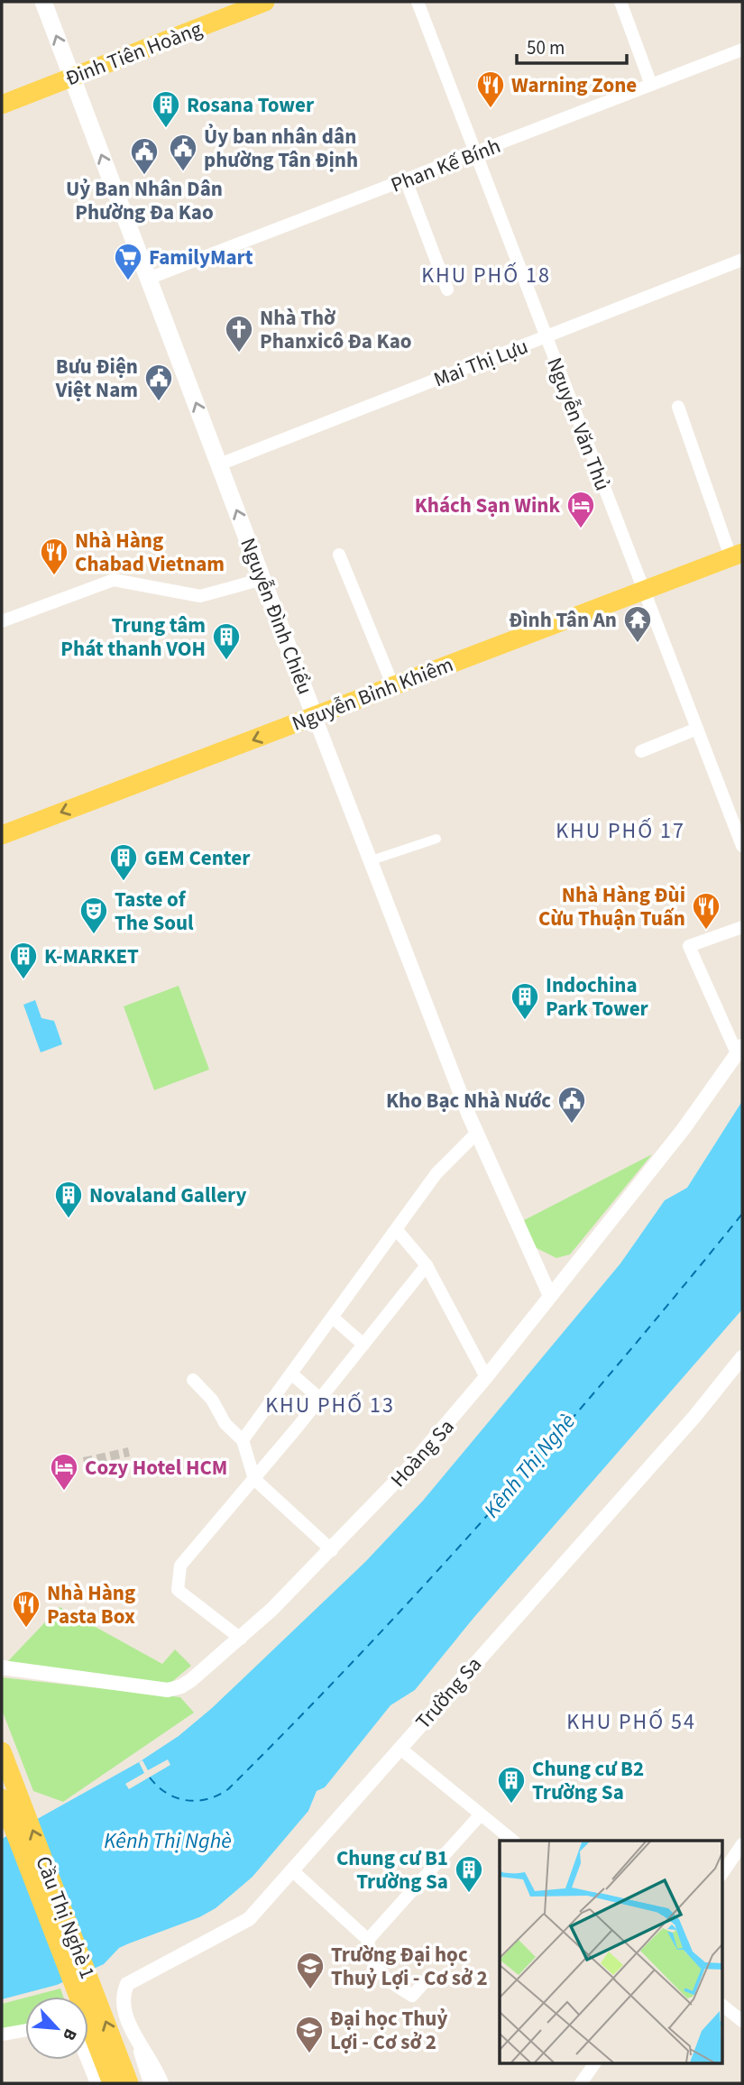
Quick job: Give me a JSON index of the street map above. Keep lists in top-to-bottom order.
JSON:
{
  "streets": {
    "main road": [
      "Đinh Tiên Hoàng",
      "Nguyễn Đình Chiểu",
      "Nguyễn Bỉnh Khiêm",
      "Cầu Thị Nghè 1"
    ],
    "street": [
      "Phan Kế Bính",
      "Mai Thị Lựu",
      "Nguyễn Văn Thủ",
      "Hoàng Sa",
      "Trường Sa"
    ]
  },
  "crossings": [
    ["Đinh Tiên Hoàng", "Nguyễn Đình Chiểu"],
    ["Phan Kế Bính", "Nguyễn Văn Thủ"],
    ["Phan Kế Bính", "Nguyễn Đình Chiểu"],
    ["Mai Thị Lựu", "Nguyễn Văn Thủ"],
    ["Mai Thị Lựu", "Nguyễn Đình Chiểu"],
    ["Nguyễn Văn Thủ", "Nguyễn Bỉnh Khiêm"],
    ["Nguyễn Đình Chiểu", "Nguyễn Bỉnh Khiêm"],
    ["Nguyễn Đình Chiểu", "Hoàng Sa"]
  ],
  "one_way": ["Nguyễn Đình Chiểu", "Nguyễn Bỉnh Khiêm"],
  "districts": [
    "KHU PHỐ 18",
    "KHU PHỐ 17",
    "KHU PHỐ 13",
    "KHU PHỐ 54"
  ],
  "water": ["Kênh Thị Nghè"],
  "places": {
    "restaurant": [
      "Warning Zone",
      "Nhà Hàng Chabad Vietnam",
      "Nhà Hàng Đùi Cừu Thuận Tuấn",
      "Nhà Hàng Pasta Box"
    ],
    "building": [
      "Rosana Tower",
      "Trung tâm Phát thanh VOH",
      "GEM Center",
      "K-MARKET",
      "Indochina Park Tower",
      "Novaland Gallery",
      "Chung cư B2 Trường Sa",
      "Chung cư B1 Trường Sa"
    ],
    "public building": [
      "Ủy ban nhân dân phường Tân Định",
      "Uỷ Ban Nhân Dân Phường Đa Kao",
      "Bưu Điện Việt Nam",
      "Kho Bạc Nhà Nước"
    ],
    "supermarket": ["FamilyMart"],
    "church": ["Nhà Thờ Phanxicô Đa Kao"],
    "hotel": ["Khách Sạn Wink", "Cozy Hotel HCM"],
    "temple": ["Đình Tân An"],
    "theatre": ["Taste of The Soul"],
    "school or university": ["Trường Đại học Thuỷ Lợi - Cơ sở 2", "Đại học Thuỷ Lợi - Cơ sở 2"]
  },
  "scale_bar": "50 m",
  "north": "bottom right"
}
